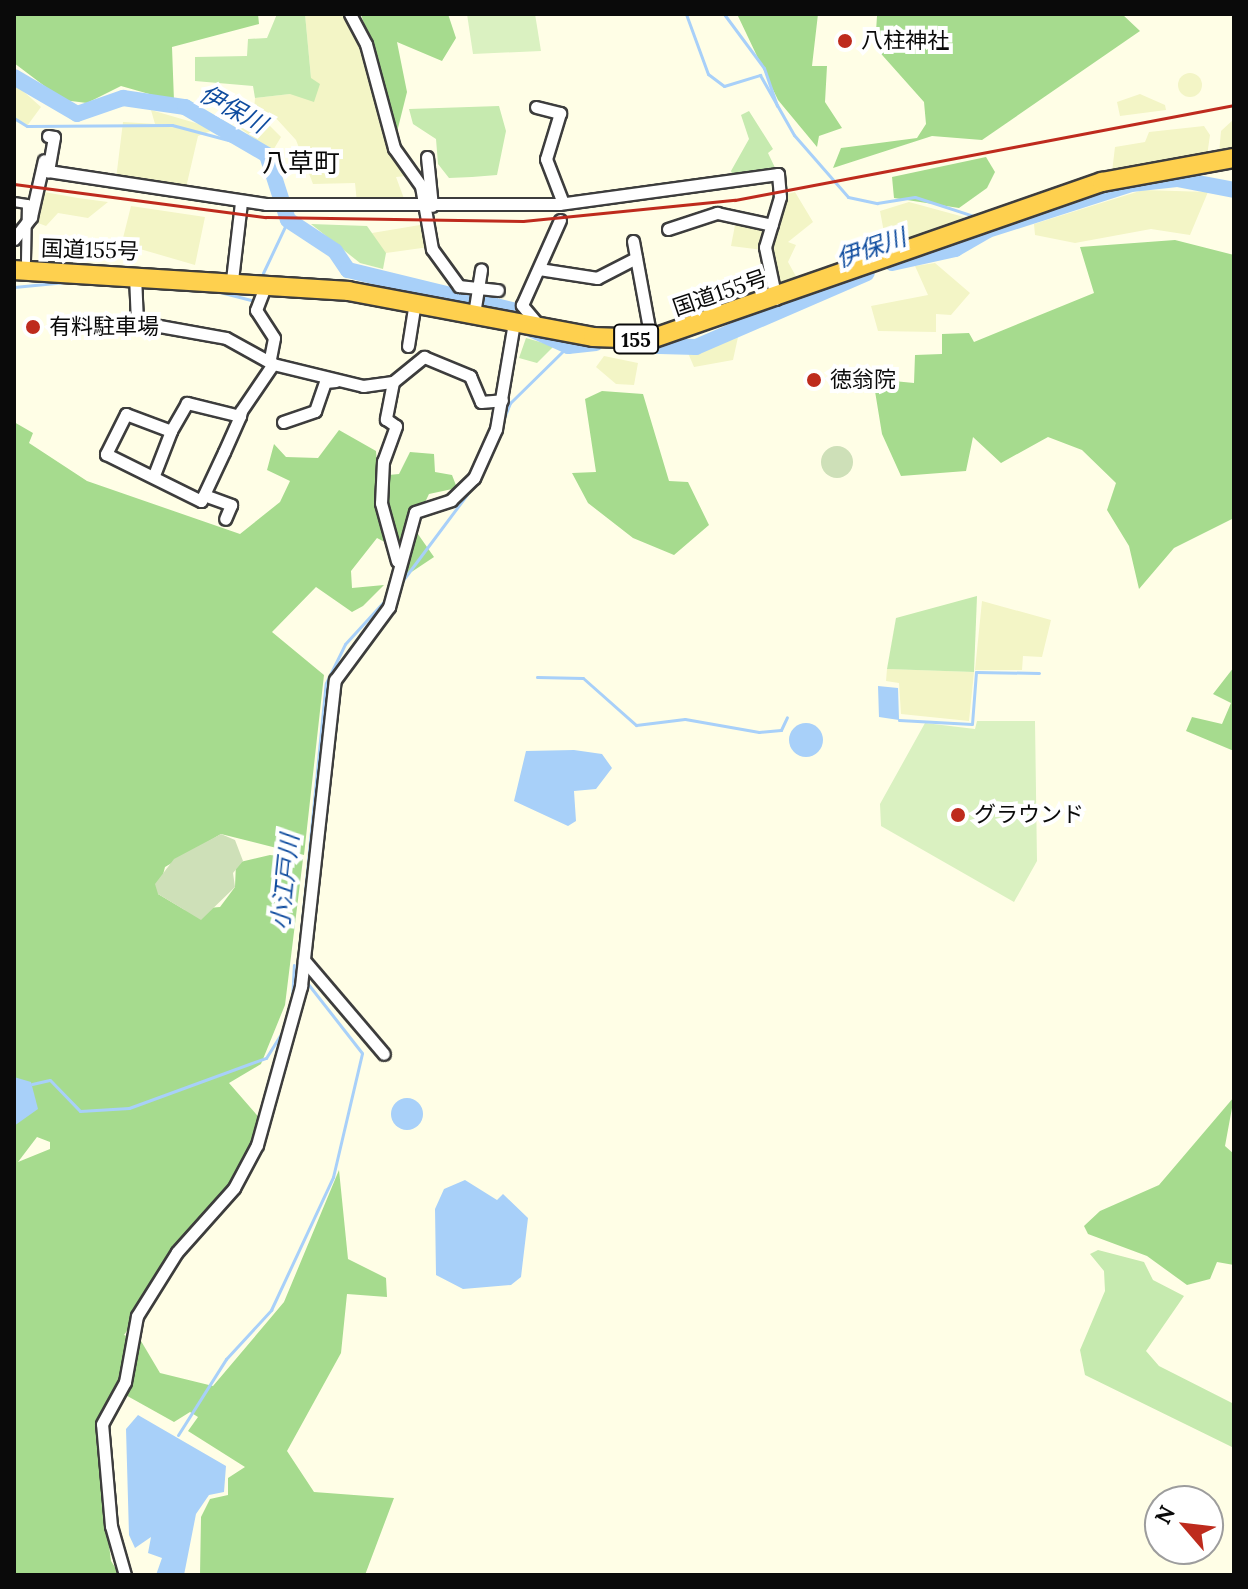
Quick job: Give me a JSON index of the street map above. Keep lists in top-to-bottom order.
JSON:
{
  "streets": {
    "highway": ["国道155号", "155"]
  },
  "districts": ["八草町"],
  "water": ["伊保川", "小江戸川"],
  "places": [
    "八柱神社",
    "有料駐車場",
    "徳翁院",
    "グラウンド"
  ],
  "north": "top left"
}
